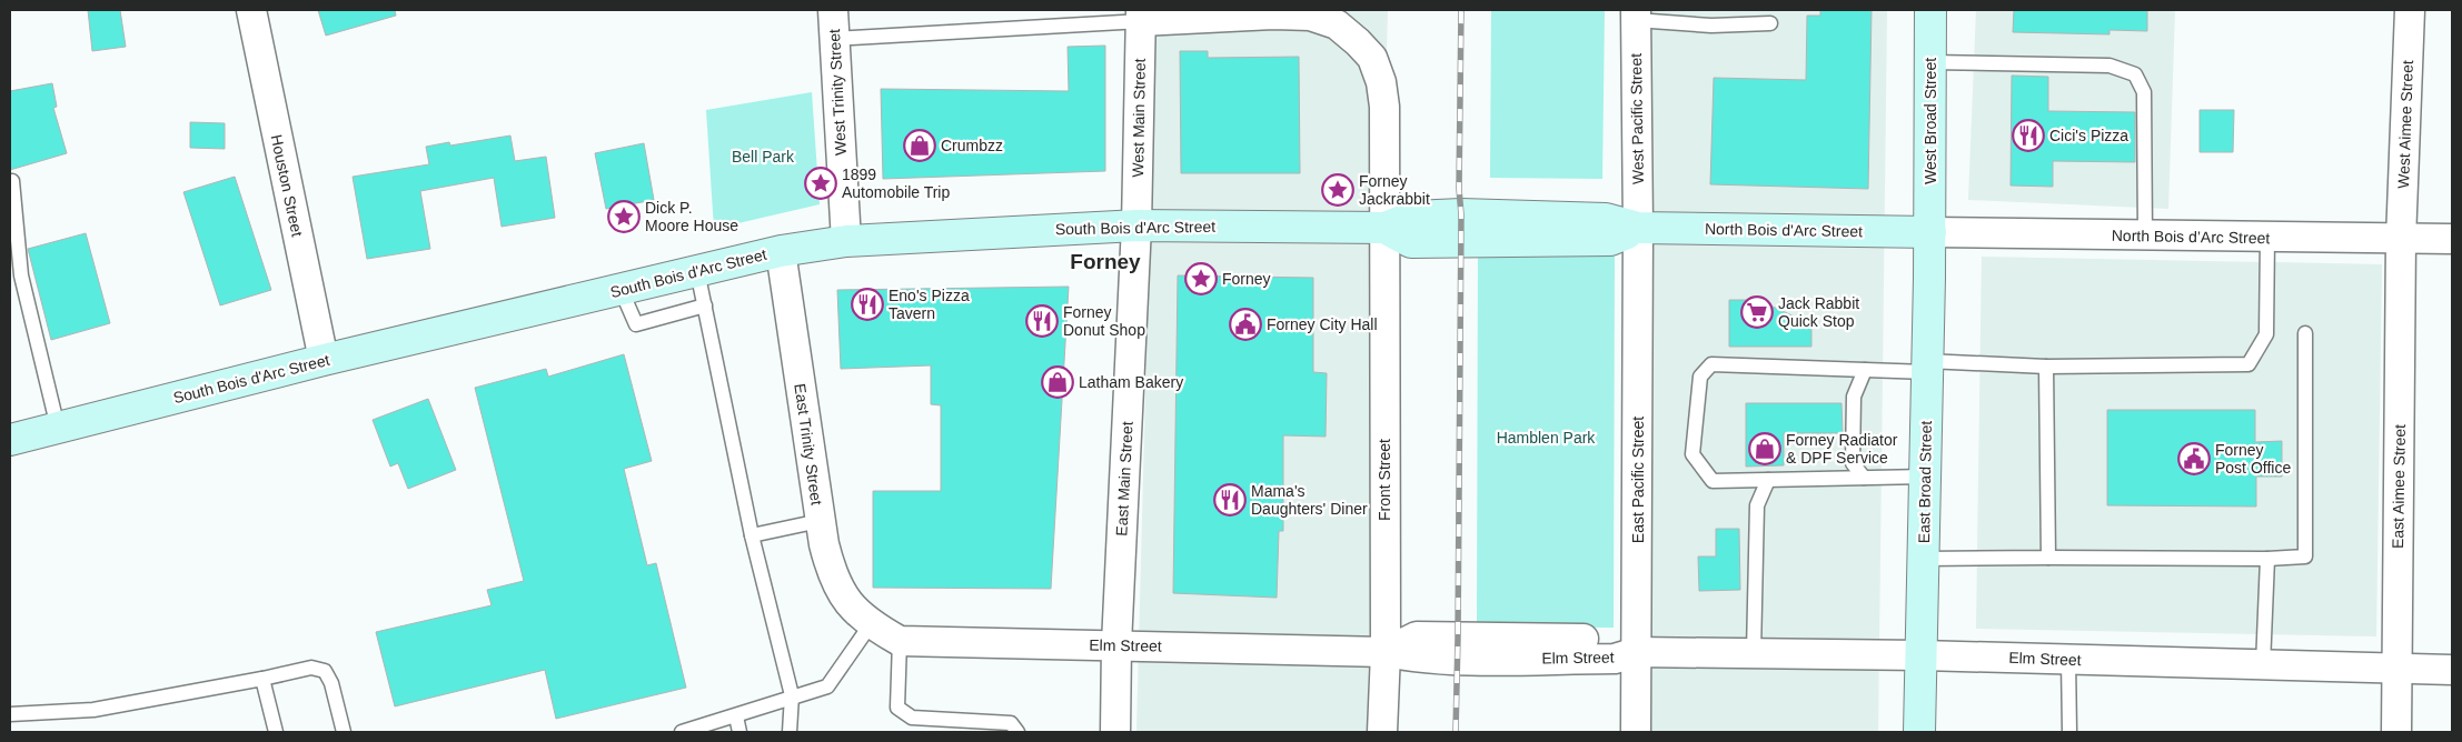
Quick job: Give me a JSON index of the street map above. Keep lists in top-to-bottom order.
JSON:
{
  "streets": {
    "main road": [
      "West Broad Street",
      "South Bois d'Arc Street",
      "North Bois d'Arc Street",
      "East Broad Street"
    ],
    "street": [
      "West Trinity Street",
      "West Main Street",
      "West Pacific Street",
      "West Aimee Street",
      "Houston Street",
      "North Bois d’Arc Street",
      "East Trinity Street",
      "East Main Street",
      "Front Street",
      "East Pacific Street",
      "East Aimee Street",
      "Elm Street"
    ]
  },
  "crossings": [
    ["West Trinity Street", "South Bois d'Arc Street"],
    ["West Main Street", "South Bois d'Arc Street"],
    ["West Main Street", "East Main Street"],
    ["West Main Street", "Front Street"],
    ["West Pacific Street", "North Bois d'Arc Street"],
    ["West Pacific Street", "East Pacific Street"],
    ["West Broad Street", "North Bois d'Arc Street"],
    ["West Broad Street", "North Bois d’Arc Street"],
    ["West Broad Street", "East Broad Street"],
    ["West Aimee Street", "North Bois d’Arc Street"],
    ["West Aimee Street", "East Aimee Street"],
    ["Houston Street", "South Bois d'Arc Street"],
    ["South Bois d'Arc Street", "North Bois d'Arc Street"],
    ["South Bois d'Arc Street", "East Trinity Street"],
    ["South Bois d'Arc Street", "East Main Street"],
    ["South Bois d'Arc Street", "Front Street"],
    ["North Bois d'Arc Street", "North Bois d’Arc Street"],
    ["North Bois d'Arc Street", "East Pacific Street"],
    ["North Bois d'Arc Street", "East Broad Street"],
    ["North Bois d’Arc Street", "East Broad Street"],
    ["North Bois d’Arc Street", "East Aimee Street"],
    ["East Main Street", "Elm Street"],
    ["Front Street", "Elm Street"],
    ["East Pacific Street", "Elm Street"],
    ["East Broad Street", "Elm Street"],
    ["East Aimee Street", "Elm Street"]
  ],
  "districts": ["Forney"],
  "parks": ["Bell Park", "Hamblen Park"],
  "places": {
    "restaurant": [
      "Cici's Pizza",
      "Eno's Pizza Tavern",
      "Forney Donut Shop",
      "Mama's Daughters' Diner"
    ],
    "shop": ["Crumbzz", "Latham Bakery", "Forney Radiator & DPF Service"],
    "place": [
      "1899 Automobile Trip",
      "Forney Jackrabbit",
      "Dick P. Moore House",
      "Forney"
    ],
    "supermarket": ["Jack Rabbit Quick Stop"],
    "public building": ["Forney City Hall", "Forney Post Office"]
  }
}
